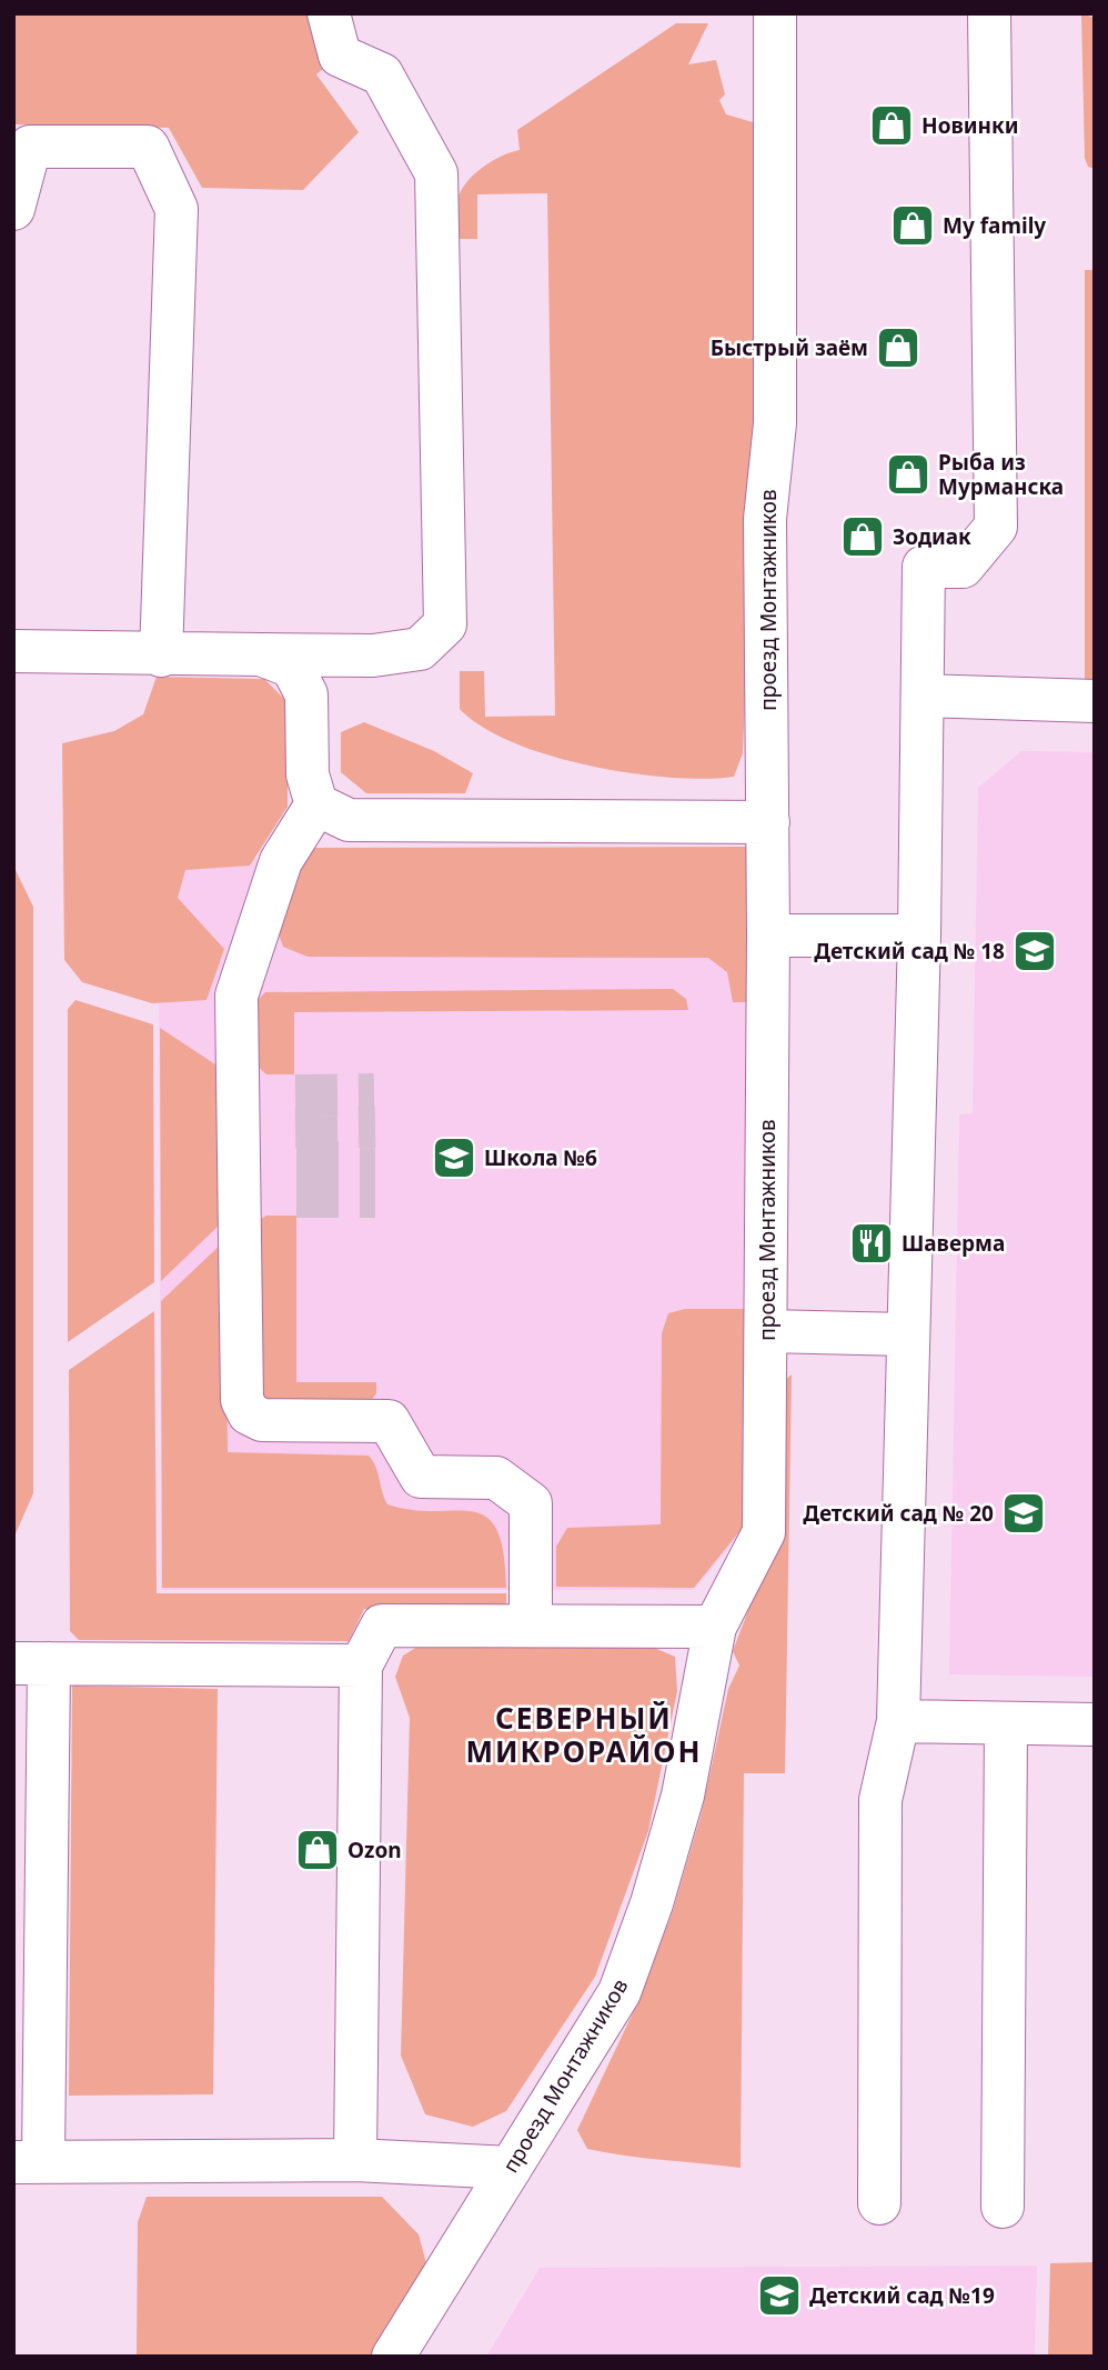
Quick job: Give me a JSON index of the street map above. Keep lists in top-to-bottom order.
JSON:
{
  "streets": {
    "street": ["проезд Монтажников"]
  },
  "districts": ["СЕВЕРНЫЙ МИКРОРАЙОН"],
  "places": {
    "shop": [
      "Новинки",
      "My family",
      "Быстрый заём",
      "Рыба из Мурманска",
      "Зодиак",
      "Ozon"
    ],
    "school or university": [
      "Детский сад № 18",
      "Школа №6",
      "Детский сад № 20",
      "Детский сад №19"
    ],
    "restaurant": ["Шаверма"]
  }
}
